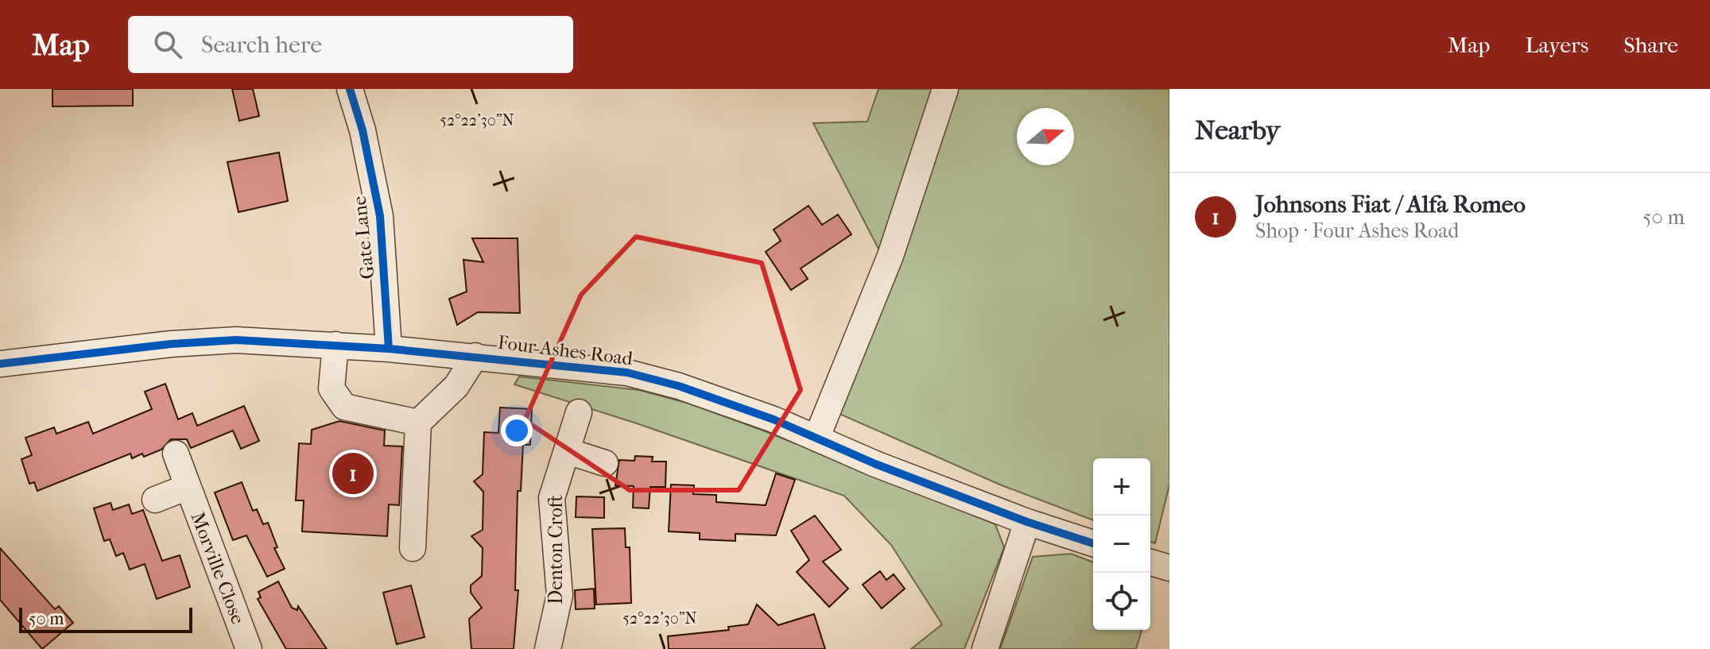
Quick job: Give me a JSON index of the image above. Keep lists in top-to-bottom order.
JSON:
{
  "streets": {
    "street": [
      "Gate Lane",
      "Four Ashes Road",
      "Denton Croft",
      "Morville Close"
    ]
  },
  "crossings": [
    ["Gate Lane", "Four Ashes Road"]
  ],
  "scale_bar": "50 m",
  "north": "right",
  "page": {
    "header": "Map",
    "search": "Search here",
    "nav": ["Map", "Layers", "Share"],
    "heading": "Nearby",
    "list": [
      {
        "mark": "1",
        "name": "Johnsons Fiat / Alfa Romeo",
        "note": "Shop · Four Ashes Road",
        "value": "50 m"
      }
    ],
    "pins": "1",
    "map_buttons": ["+", "−"],
    "scale": "50 m"
  },
  "coordinates": ["52°22'30\"N"]
}
